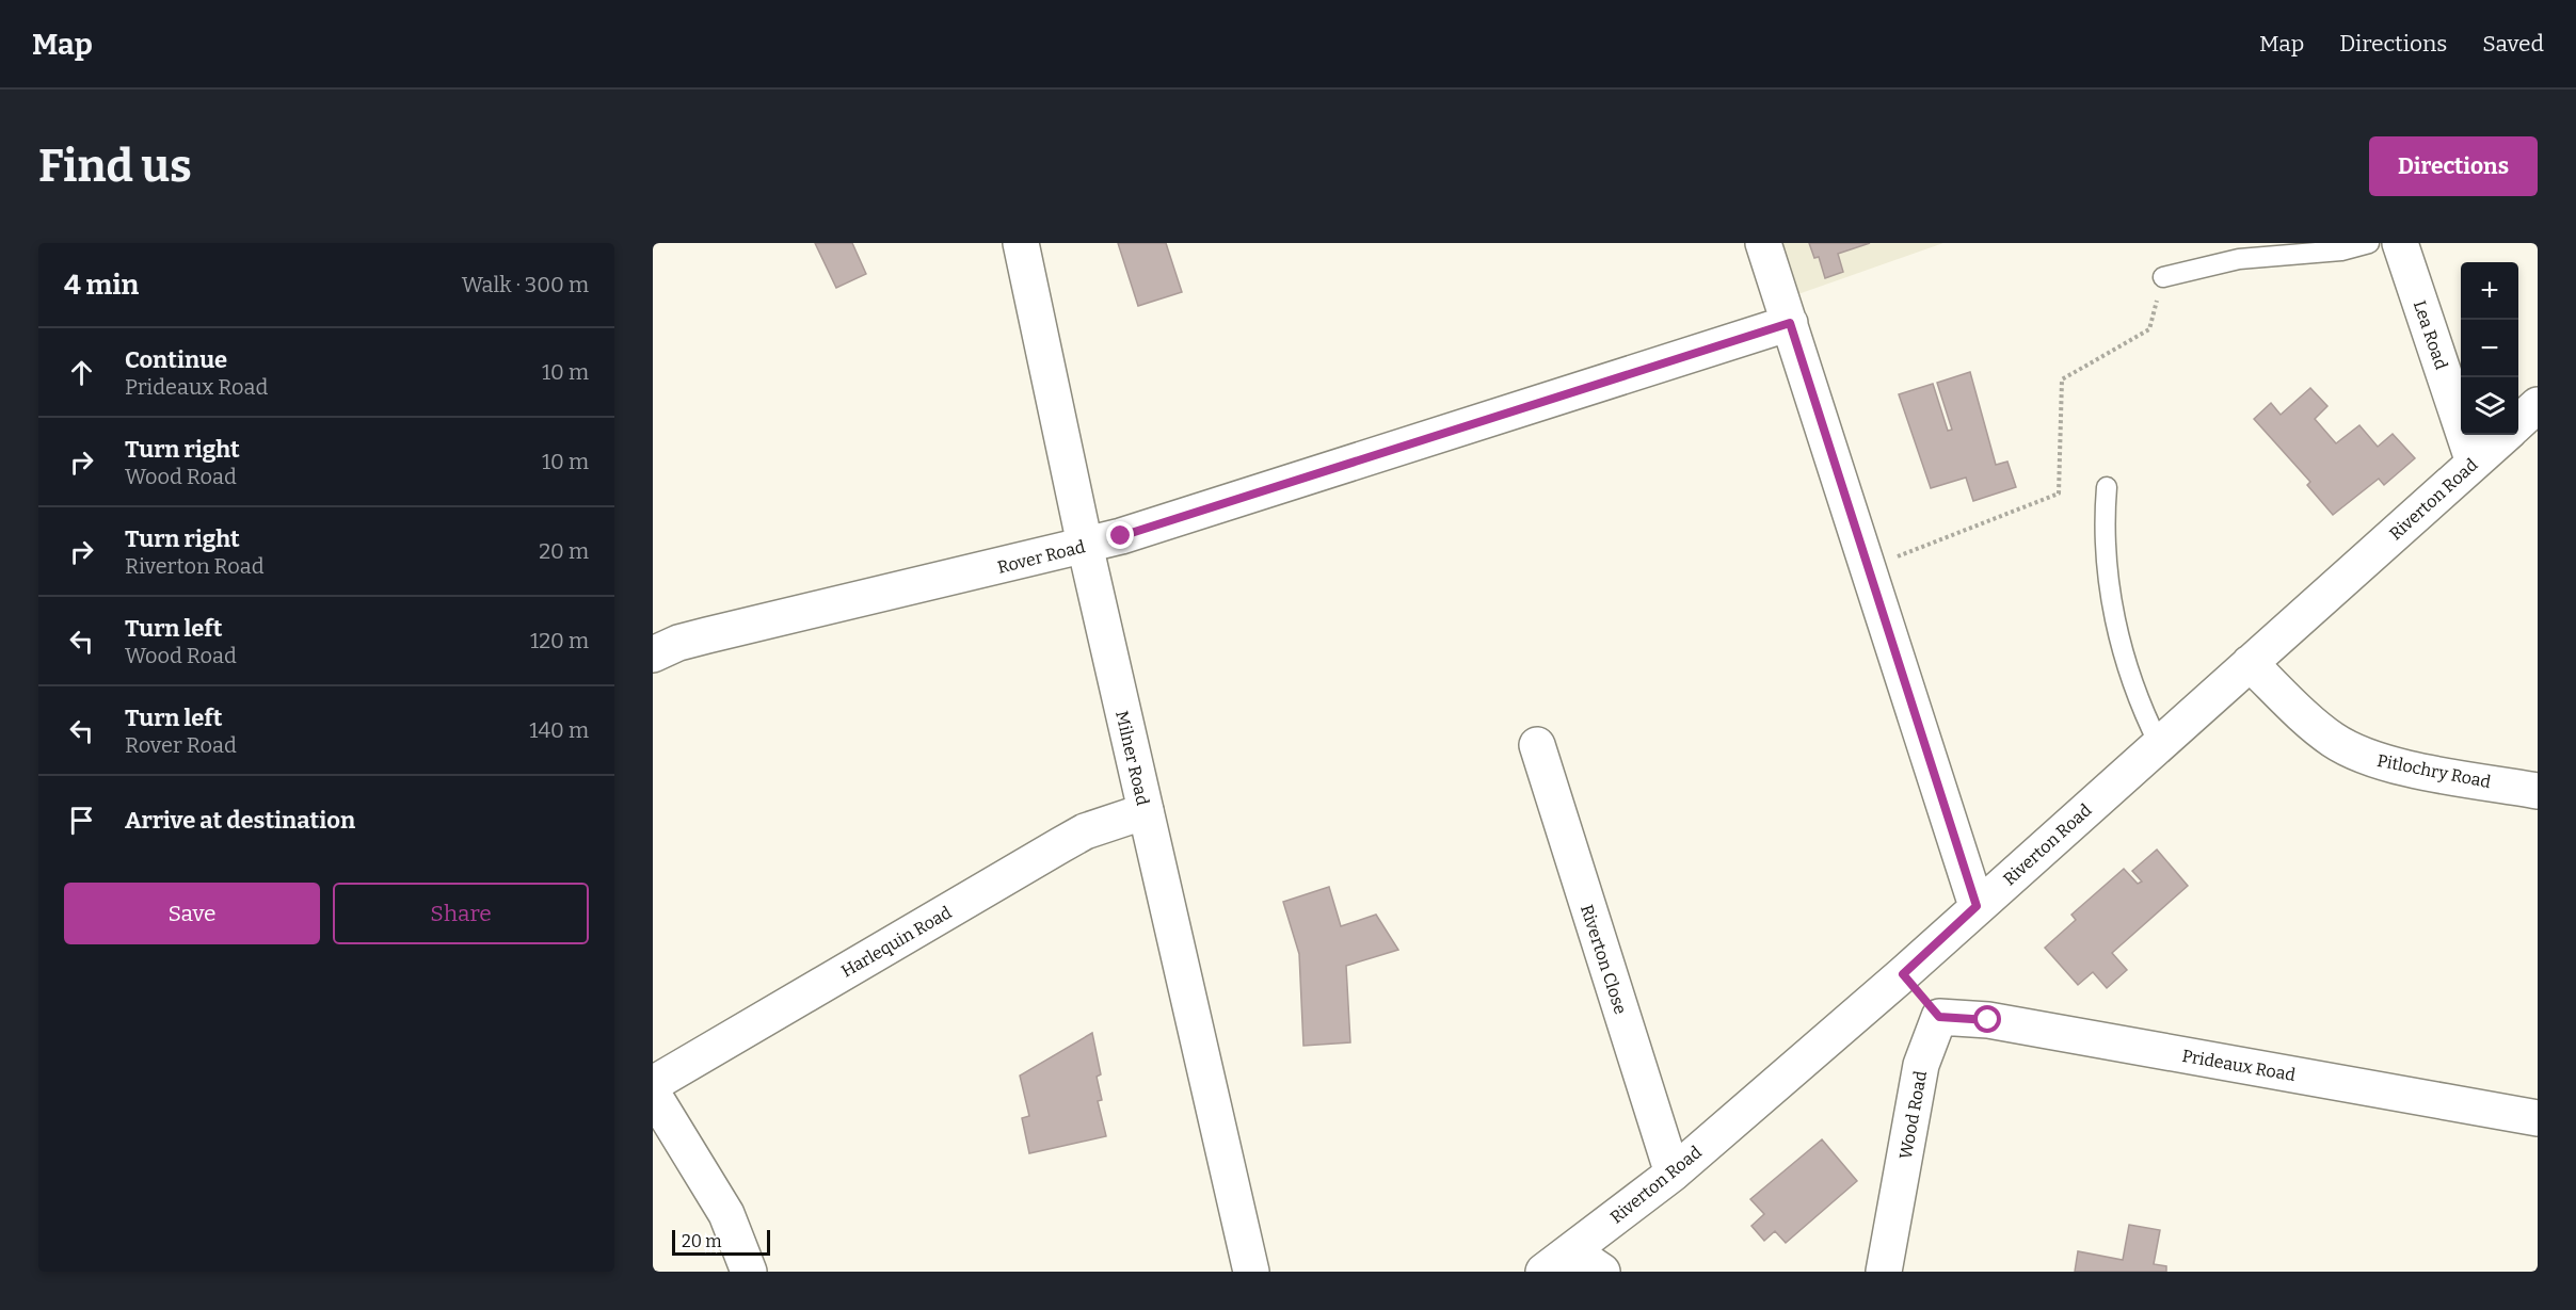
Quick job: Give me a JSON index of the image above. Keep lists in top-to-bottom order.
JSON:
{
  "streets": {
    "street": [
      "Lea Road",
      "Riverton Road",
      "Rover Road",
      "Milner Road",
      "Pitlochry Road",
      "Harlequin Road",
      "Riverton Close",
      "Prideaux Road",
      "Wood Road"
    ]
  },
  "crossings": [
    ["Lea Road", "Riverton Road"],
    ["Riverton Road", "Pitlochry Road"],
    ["Riverton Road", "Riverton Close"],
    ["Rover Road", "Milner Road"],
    ["Milner Road", "Harlequin Road"],
    ["Prideaux Road", "Wood Road"]
  ],
  "scale_bar": "20 m",
  "page": {
    "header": "Map",
    "nav": ["Map", "Directions", "Saved"],
    "buttons": [
      "Directions",
      ["Save", "Share"]
    ],
    "title": "Find us",
    "heading": ["4 min", "Walk · 300 m"],
    "map_buttons": ["+", "−"],
    "list": [
      ["Continue", "Prideaux Road", "10 m"],
      ["Turn right", "Wood Road", "10 m"],
      ["Turn right", "Riverton Road", "20 m"],
      ["Turn left", "Wood Road", "120 m"],
      ["Turn left", "Rover Road", "140 m"],
      "Arrive at destination"
    ],
    "scale": "20 m"
  }
}
